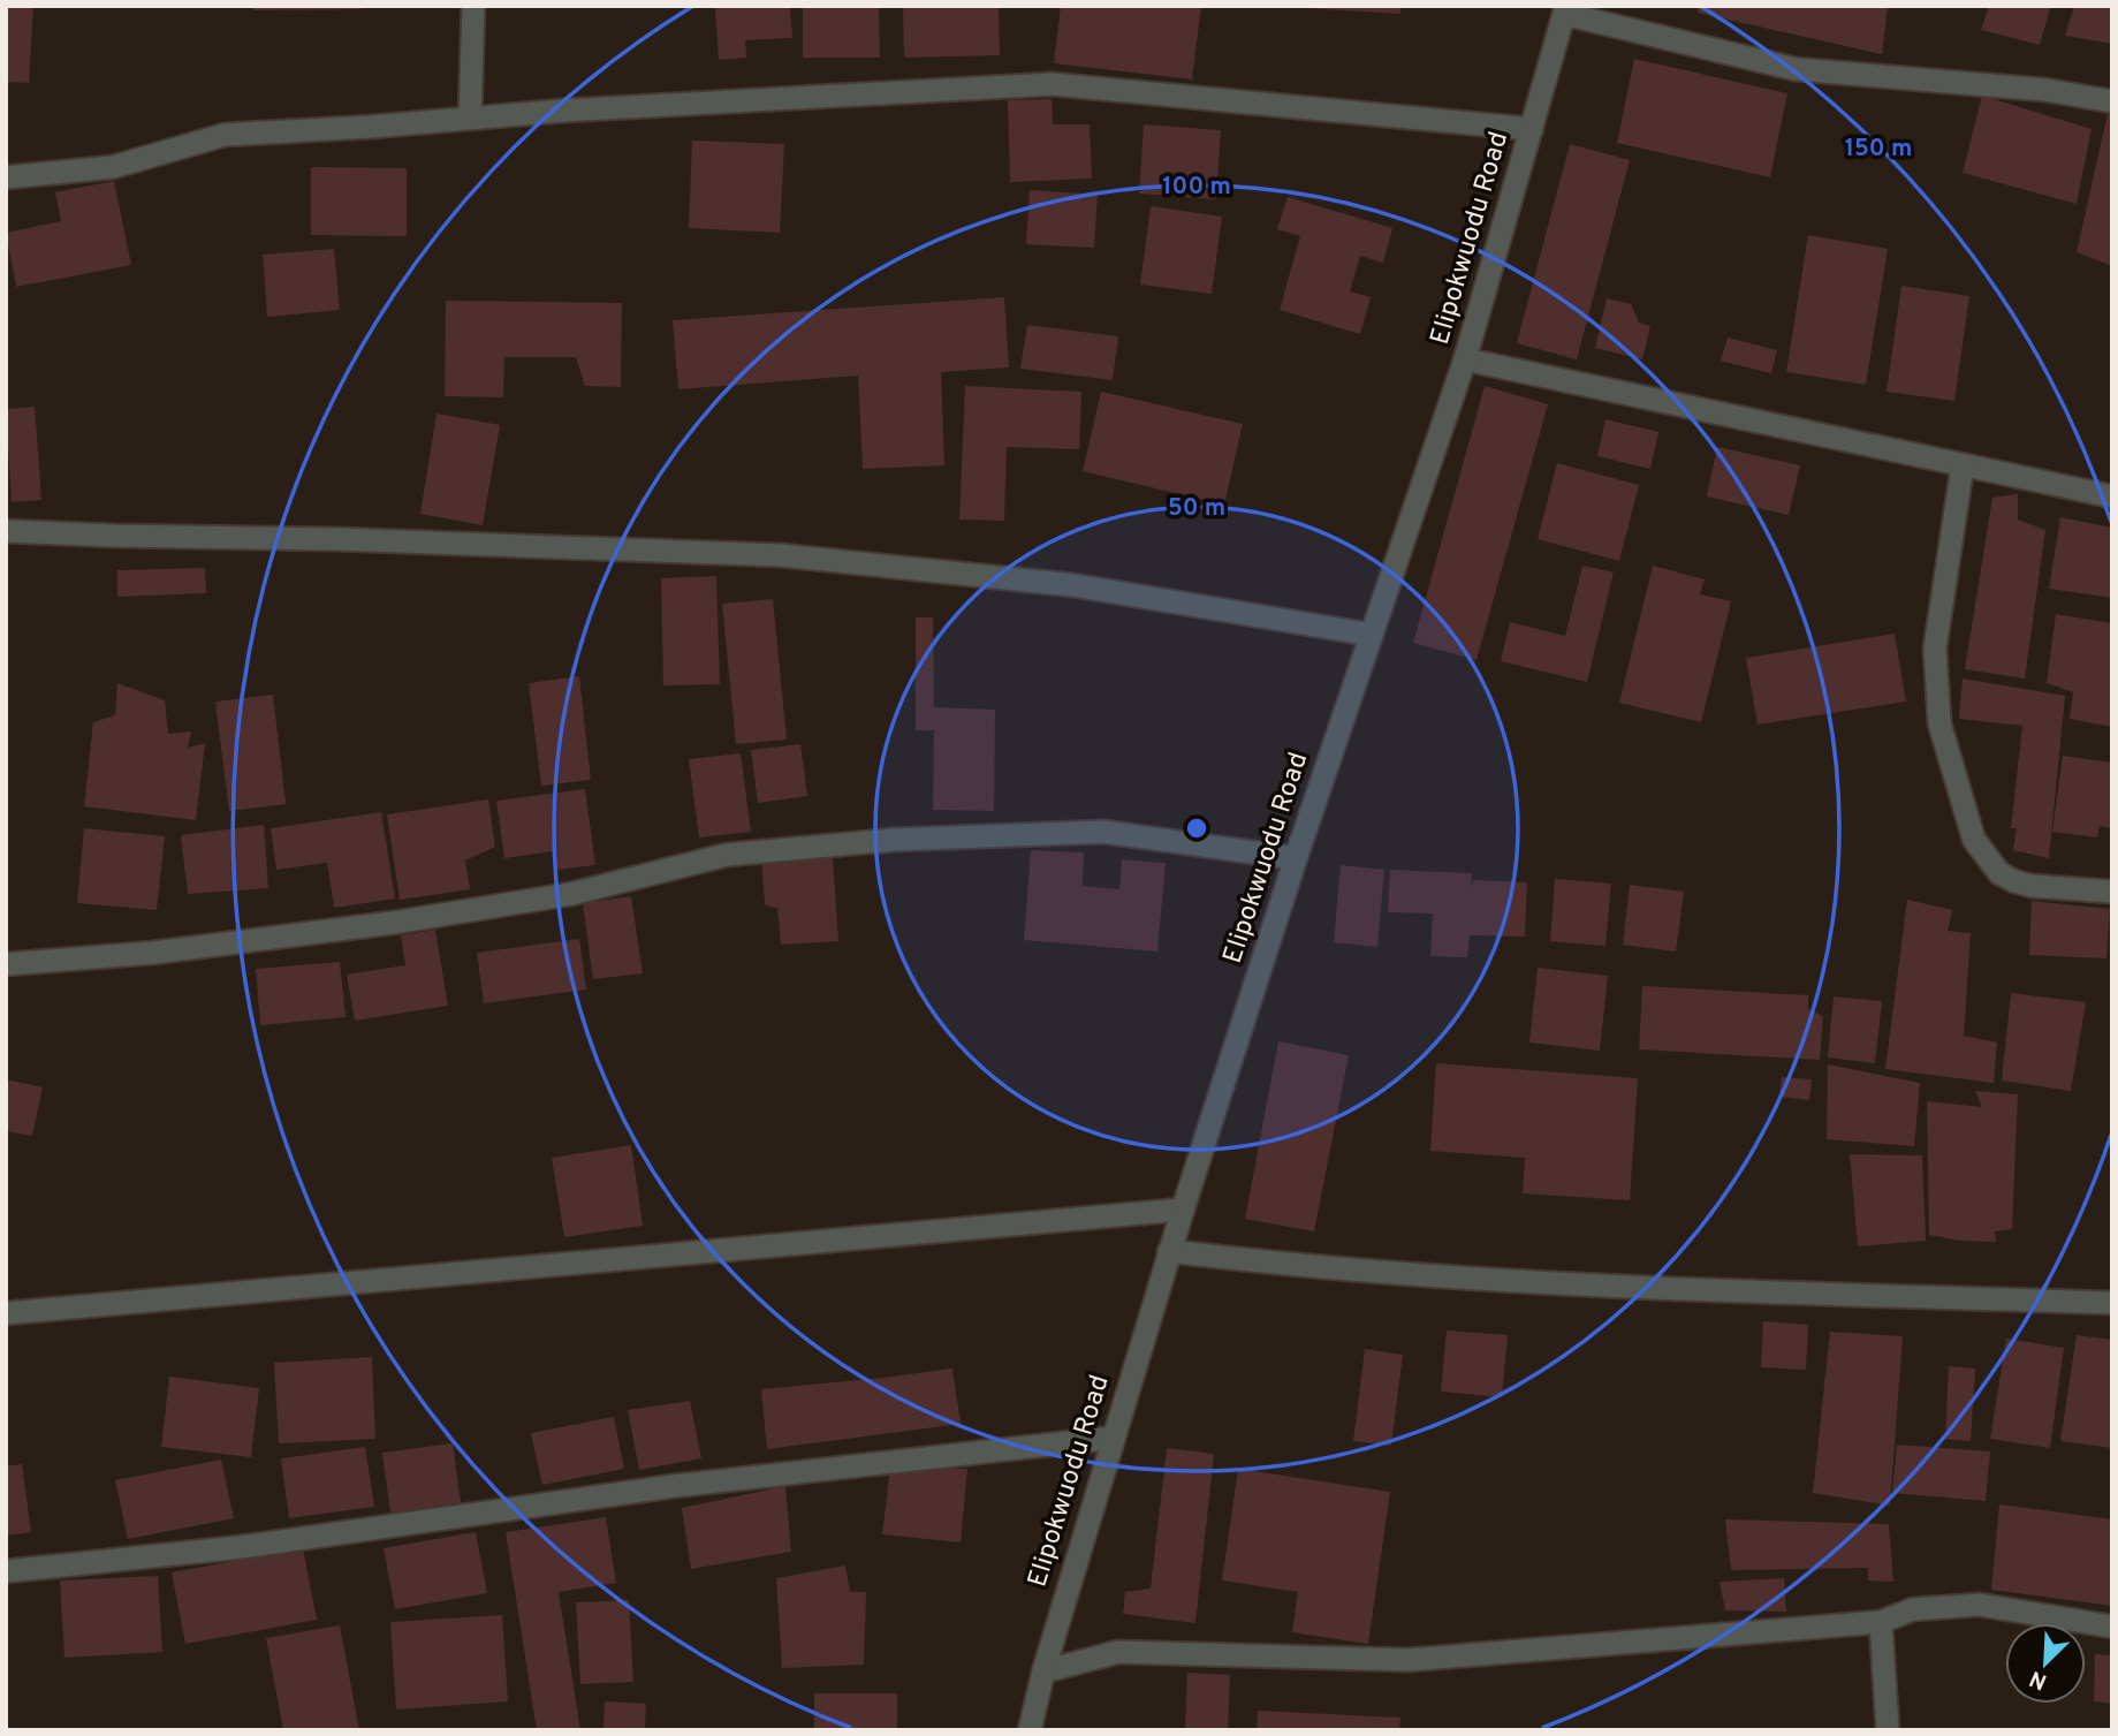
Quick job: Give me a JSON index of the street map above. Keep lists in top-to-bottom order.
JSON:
{
  "streets": {
    "street": ["Elipokwuodu Road"]
  },
  "north": "bottom left",
  "rings": ["150 m", "100 m", "50 m"]
}
